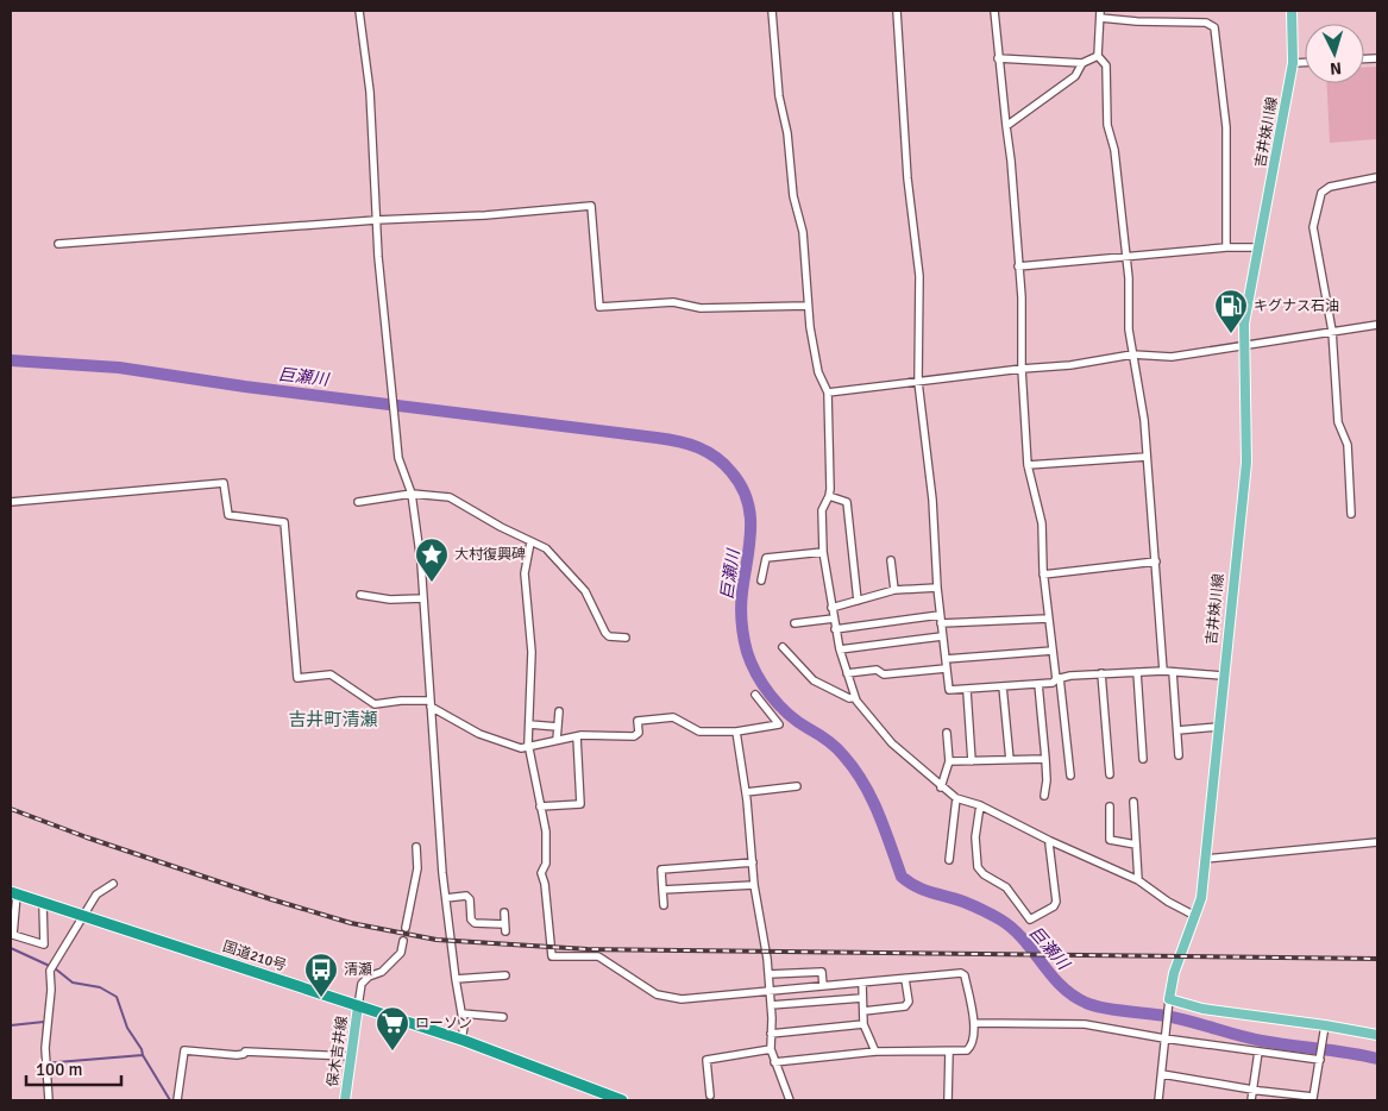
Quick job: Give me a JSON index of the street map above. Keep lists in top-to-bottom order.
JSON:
{
  "streets": {
    "highway": ["国道210号"],
    "main road": ["吉井妹川線", "保木吉井線"]
  },
  "crossings": [
    ["国道210号", "保木吉井線"]
  ],
  "districts": ["吉井町清瀬"],
  "water": ["巨瀬川"],
  "places": {
    "fuel station": ["キグナス石油"],
    "place": ["大村復興碑"],
    "bus stop": ["清瀬"],
    "supermarket": ["ローソン"]
  },
  "scale_bar": "100 m",
  "north": "bottom"
}
